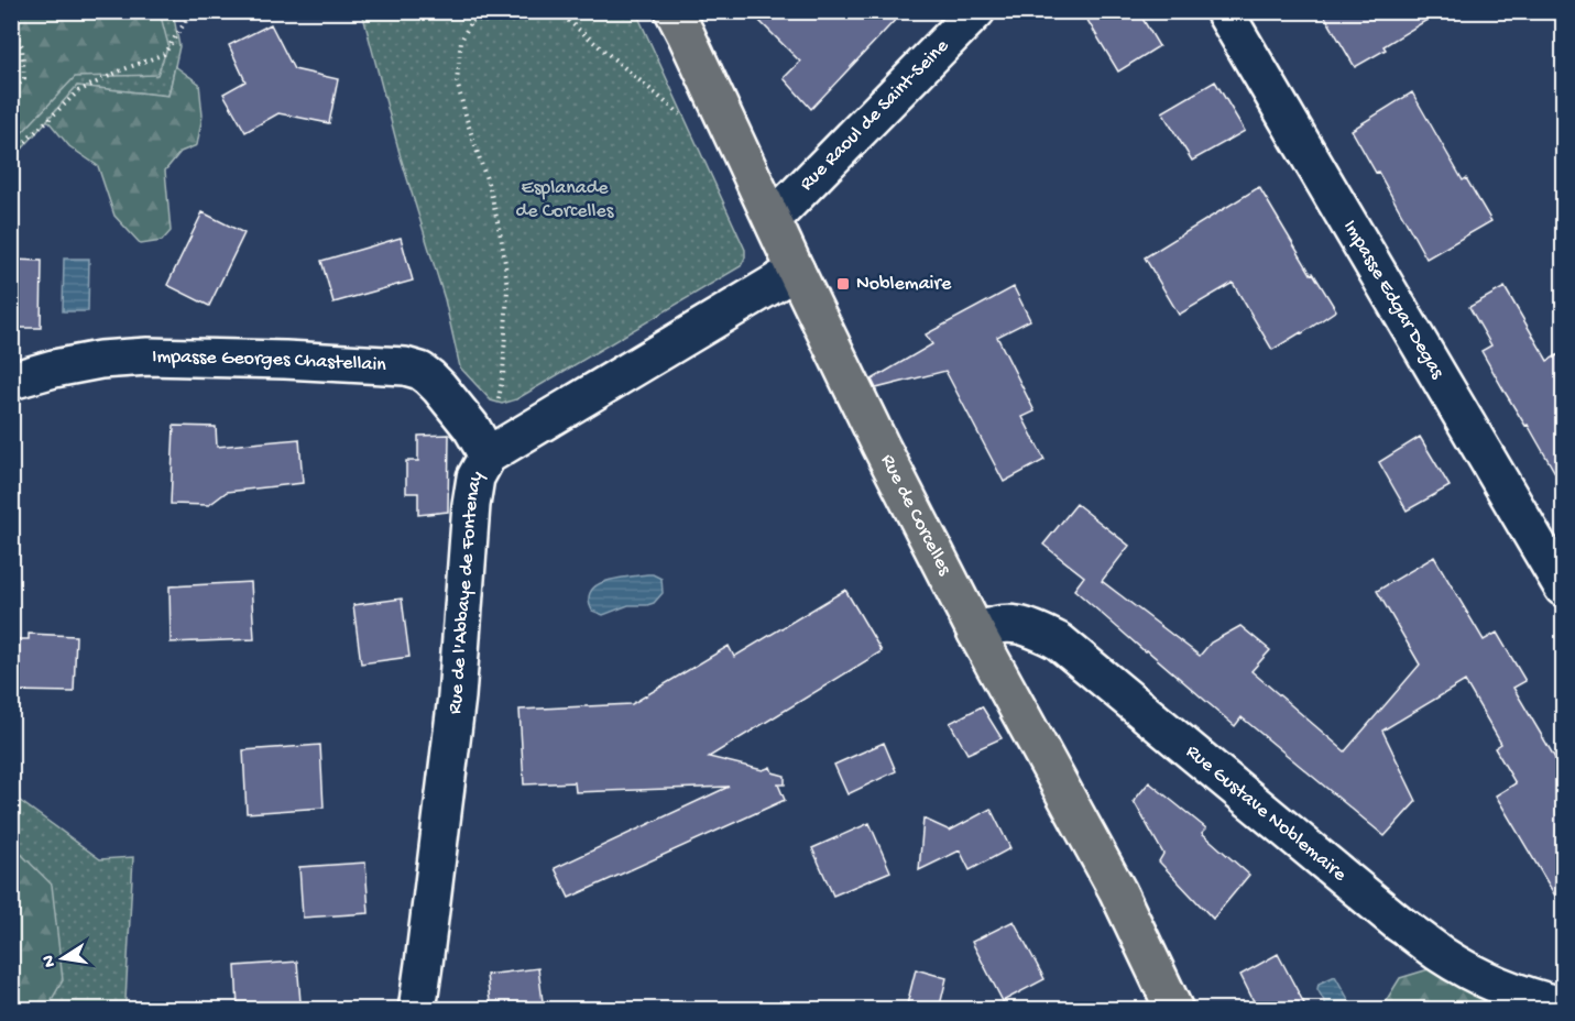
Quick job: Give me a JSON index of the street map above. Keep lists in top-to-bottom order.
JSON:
{
  "streets": {
    "main road": ["Rue de Corcelles"],
    "street": [
      "Rue Raoul de Saint-Seine",
      "Impasse Edgar Degas",
      "Impasse Georges Chastellain",
      "Rue de l'Abbaye de Fontenay",
      "Rue Gustave Noblemaire"
    ]
  },
  "crossings": [
    ["Rue Raoul de Saint-Seine", "Rue de Corcelles"],
    ["Impasse Georges Chastellain", "Rue de l'Abbaye de Fontenay"],
    ["Rue de Corcelles", "Rue de l'Abbaye de Fontenay"],
    ["Rue de Corcelles", "Rue Gustave Noblemaire"]
  ],
  "parks": ["Esplanade de Corcelles"],
  "places": {
    "transit": ["Noblemaire"]
  },
  "north": "left"
}
